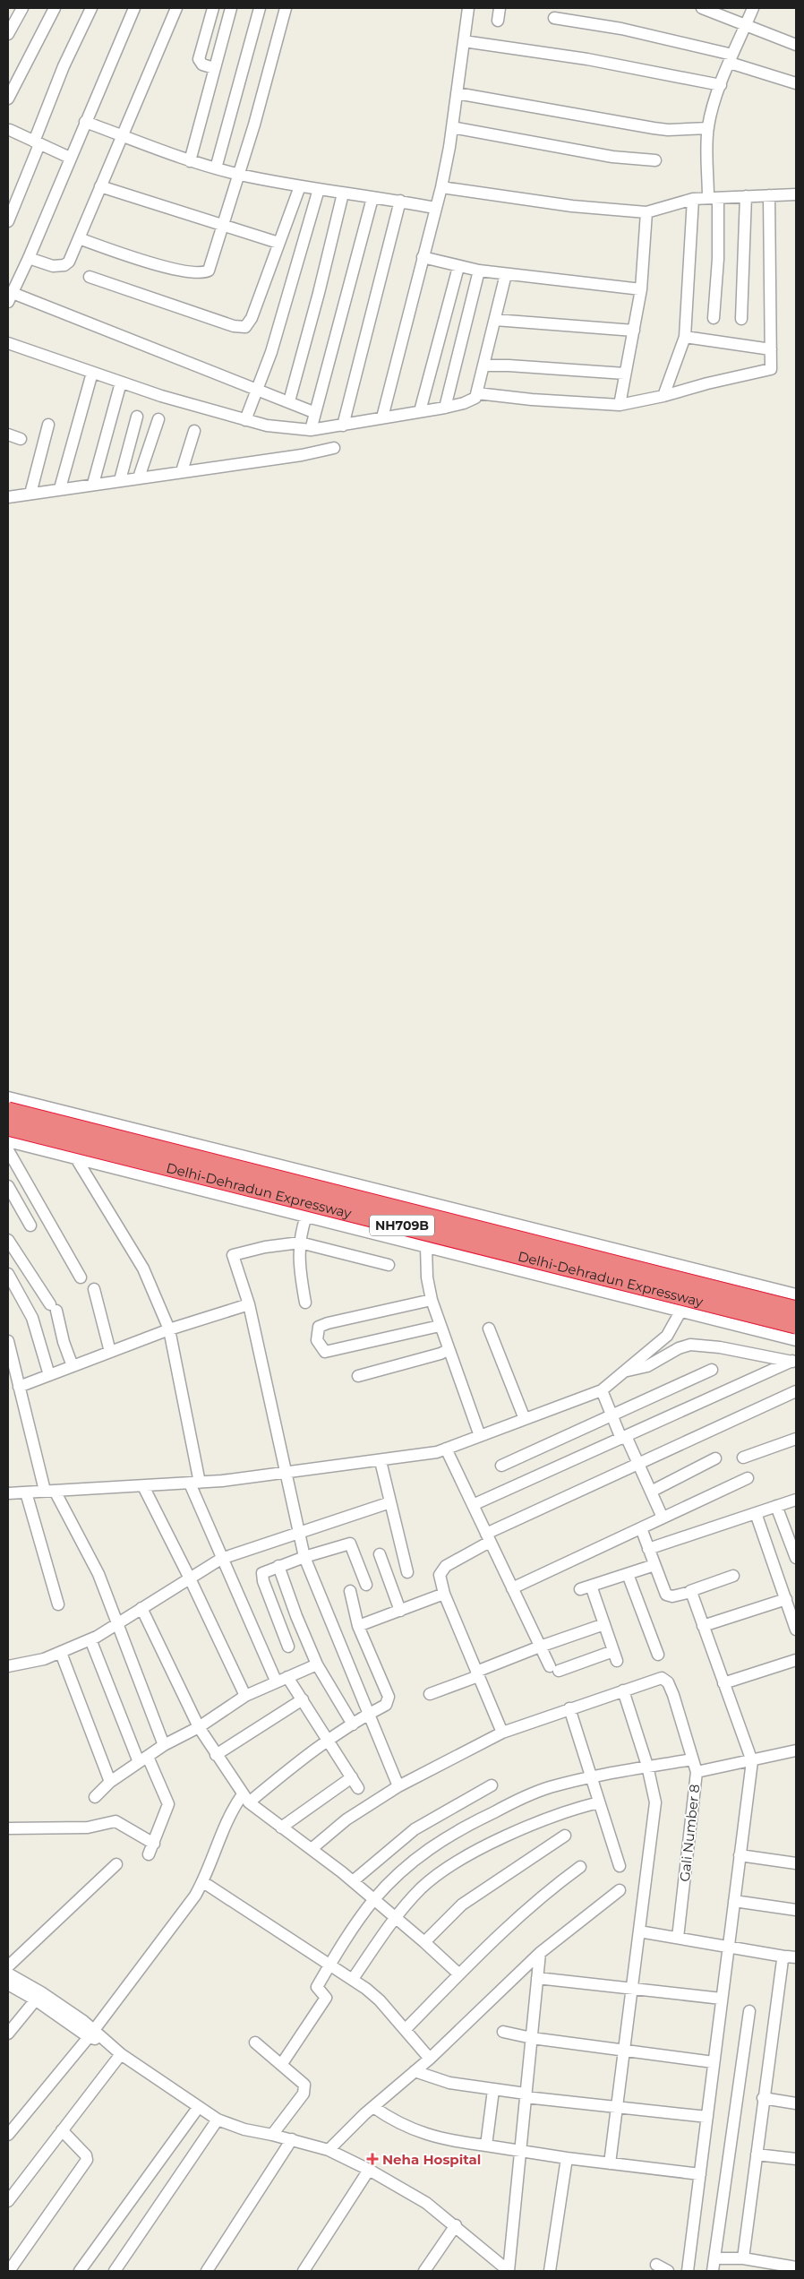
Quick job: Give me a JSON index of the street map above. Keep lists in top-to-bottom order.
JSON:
{
  "streets": {
    "highway": ["Delhi-Dehradun Expressway", "NH709B"],
    "street": ["Gali Number 8"]
  },
  "places": {
    "health": ["Neha Hospital"]
  }
}
